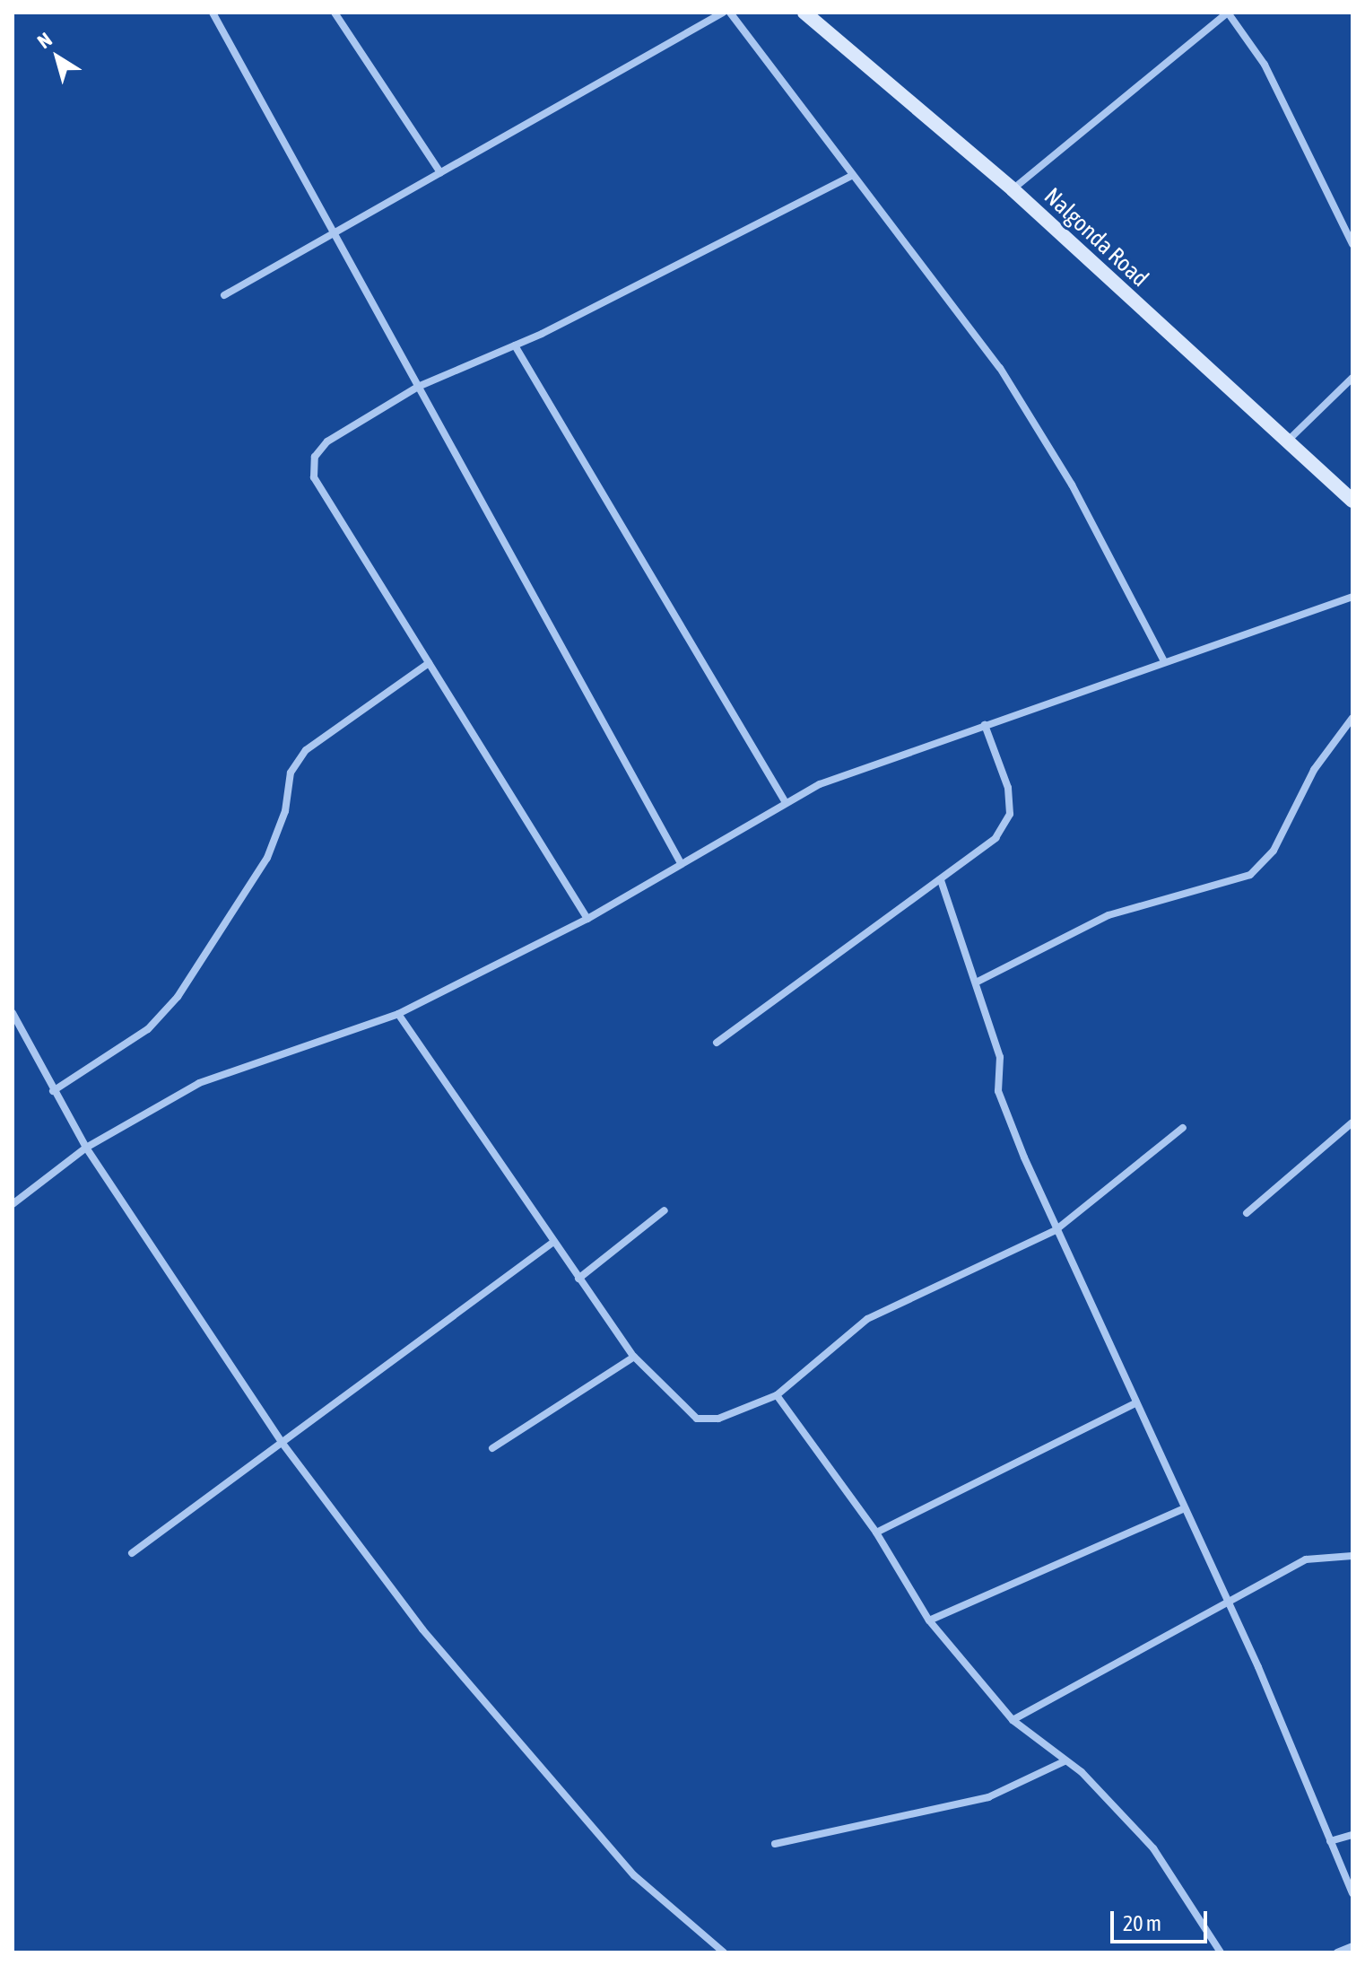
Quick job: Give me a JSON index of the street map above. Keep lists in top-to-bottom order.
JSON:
{
  "streets": {
    "main road": ["Nalgonda Road"]
  },
  "scale_bar": "20 m",
  "north": "top left"
}
